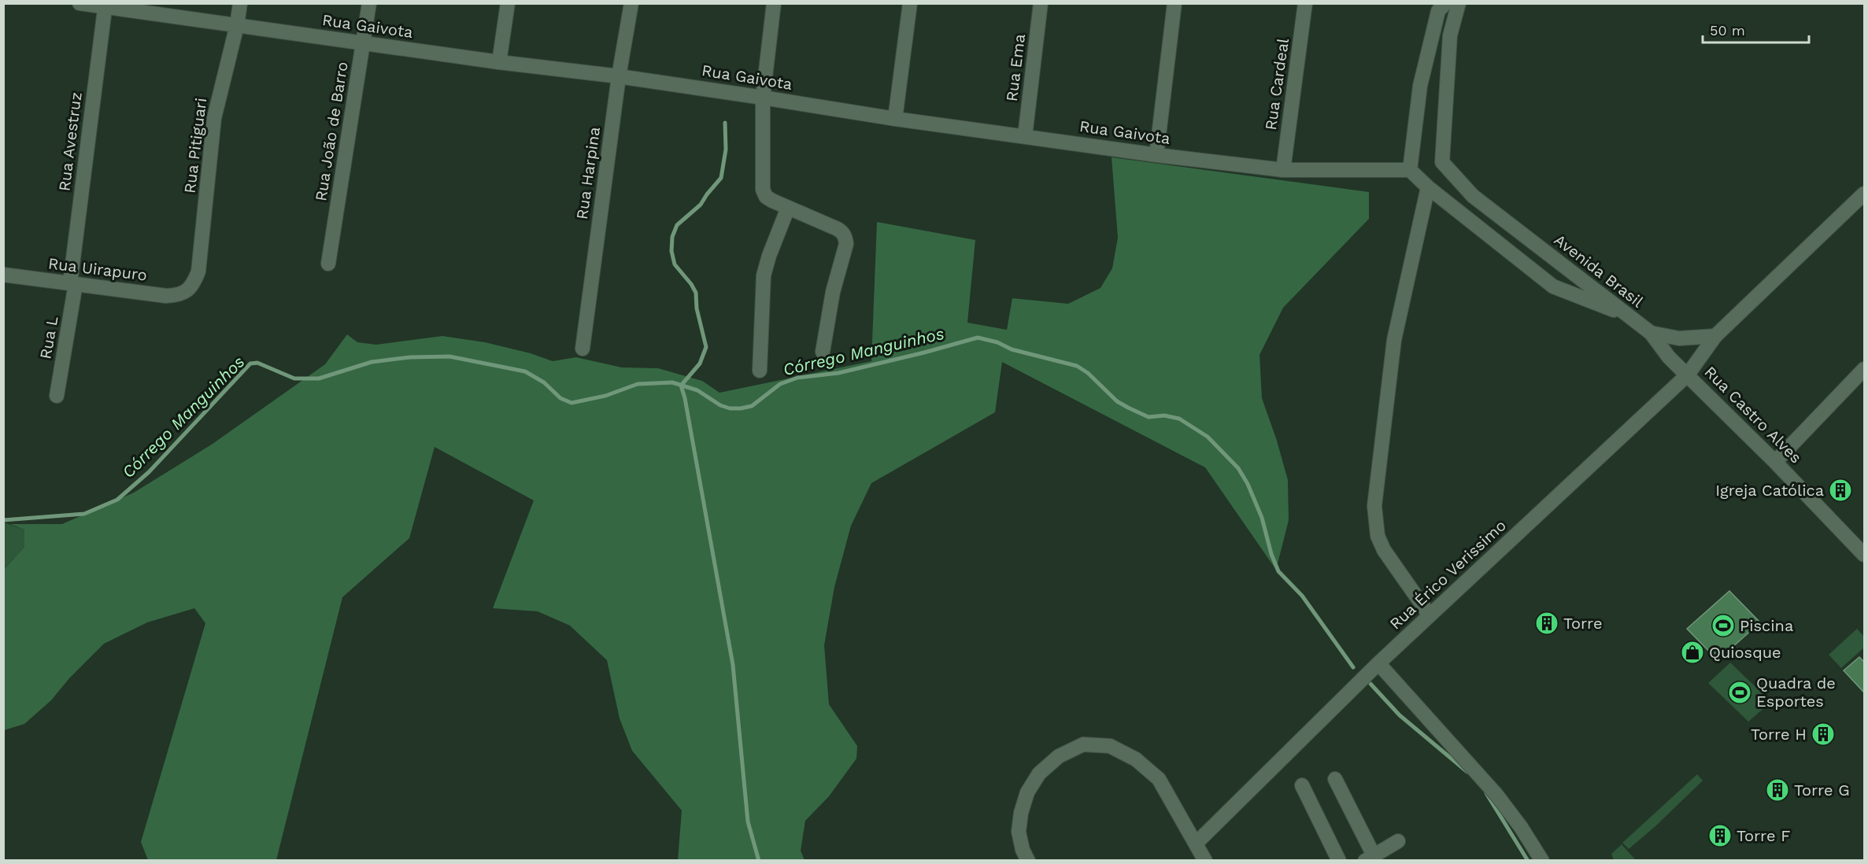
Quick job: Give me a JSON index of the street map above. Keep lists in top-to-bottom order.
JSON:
{
  "streets": {
    "street": [
      "Rua Gaivota",
      "Rua Ema",
      "Rua Cardeal",
      "Rua João de Barro",
      "Rua Avestruz",
      "Rua Pitiguari",
      "Rua Harpina",
      "Rua Uirapuro",
      "Avenida Brasil",
      "Rua L",
      "Rua Castro Alves",
      "Rua Érico Verissimo"
    ]
  },
  "crossings": [
    ["Rua Gaivota", "Rua Ema"],
    ["Rua Gaivota", "Rua Cardeal"],
    ["Rua Gaivota", "Rua João de Barro"],
    ["Rua Gaivota", "Rua Avestruz"],
    ["Rua Gaivota", "Rua Pitiguari"],
    ["Rua Gaivota", "Rua Harpina"],
    ["Rua Avestruz", "Rua Uirapuro"],
    ["Rua Avestruz", "Rua L"],
    ["Rua Pitiguari", "Rua Uirapuro"],
    ["Rua Uirapuro", "Rua L"],
    ["Avenida Brasil", "Rua Castro Alves"],
    ["Rua Castro Alves", "Rua Érico Verissimo"]
  ],
  "water": ["Córrego Manguinhos"],
  "places": {
    "building": [
      "Igreja Católica",
      "Torre",
      "Torre H",
      "Torre G",
      "Torre F"
    ],
    "sports": ["Piscina", "Quadra de Esportes"],
    "shop": ["Quiosque"]
  },
  "scale_bar": "50 m"
}
